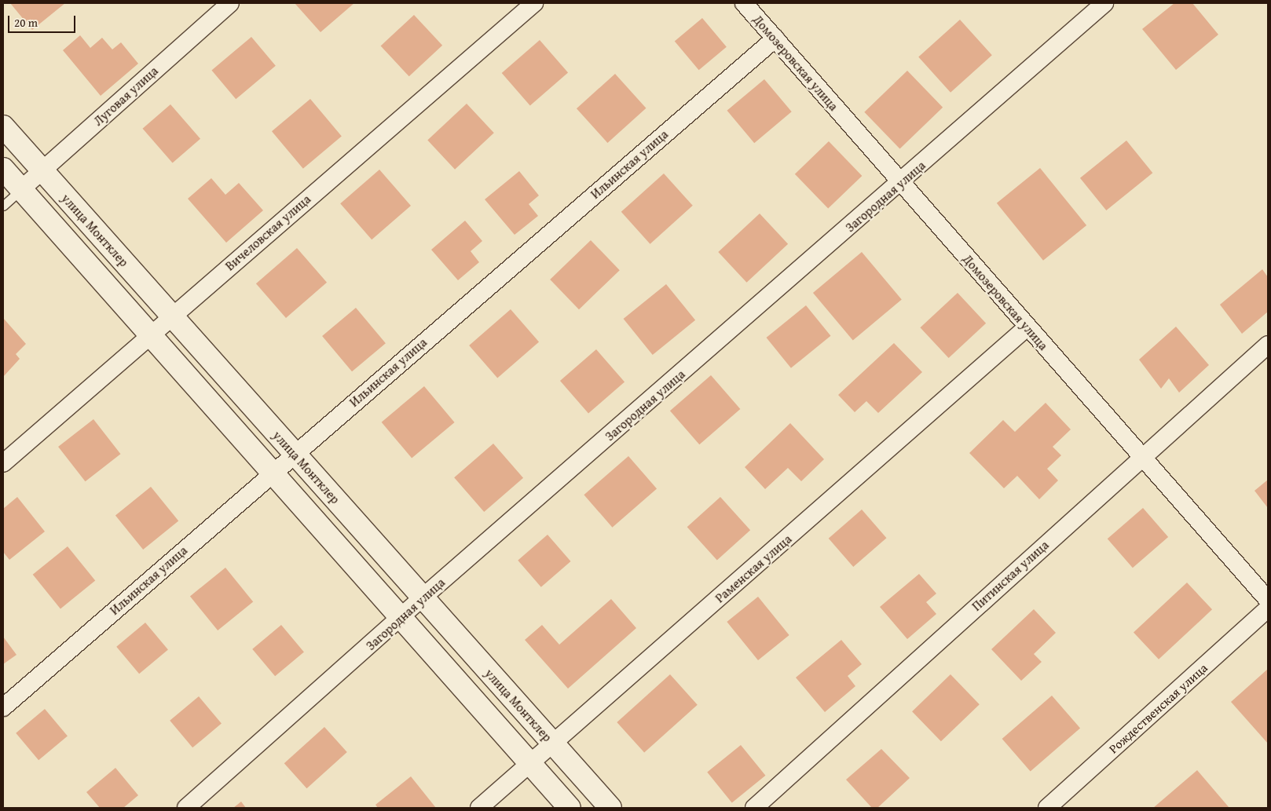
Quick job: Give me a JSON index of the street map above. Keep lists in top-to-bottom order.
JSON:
{
  "streets": {
    "street": [
      "Домозеровская улица",
      "Луговая улица",
      "Ильинская улица",
      "Загородная улица",
      "улица Монтклер",
      "Вичеловская улица",
      "Раменская улица",
      "Питинская улица",
      "Рождественская улица"
    ]
  },
  "crossings": [
    ["Домозеровская улица", "Ильинская улица"],
    ["Домозеровская улица", "Загородная улица"],
    ["Домозеровская улица", "Раменская улица"],
    ["Домозеровская улица", "Питинская улица"],
    ["Луговая улица", "улица Монтклер"],
    ["Ильинская улица", "улица Монтклер"],
    ["Загородная улица", "улица Монтклер"],
    ["улица Монтклер", "Вичеловская улица"],
    ["улица Монтклер", "Раменская улица"]
  ],
  "scale_bar": "20 m"
}
